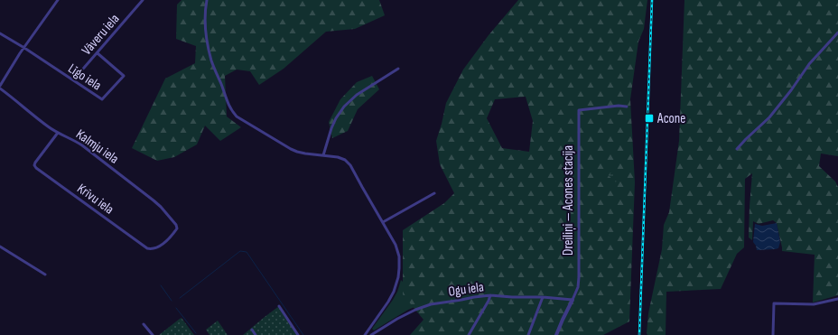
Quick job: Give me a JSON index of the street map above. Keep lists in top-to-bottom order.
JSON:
{
  "streets": {
    "street": [
      "Vāveru iela",
      "Līgo iela",
      "Kalmju iela",
      "Krīvu iela",
      "Dreiliņi — Acones stacija",
      "Ogu iela"
    ]
  },
  "crossings": [
    ["Vāveru iela", "Līgo iela"],
    ["Kalmju iela", "Krīvu iela"],
    ["Dreiliņi — Acones stacija", "Ogu iela"]
  ],
  "places": {
    "transit": ["Acone"]
  }
}
